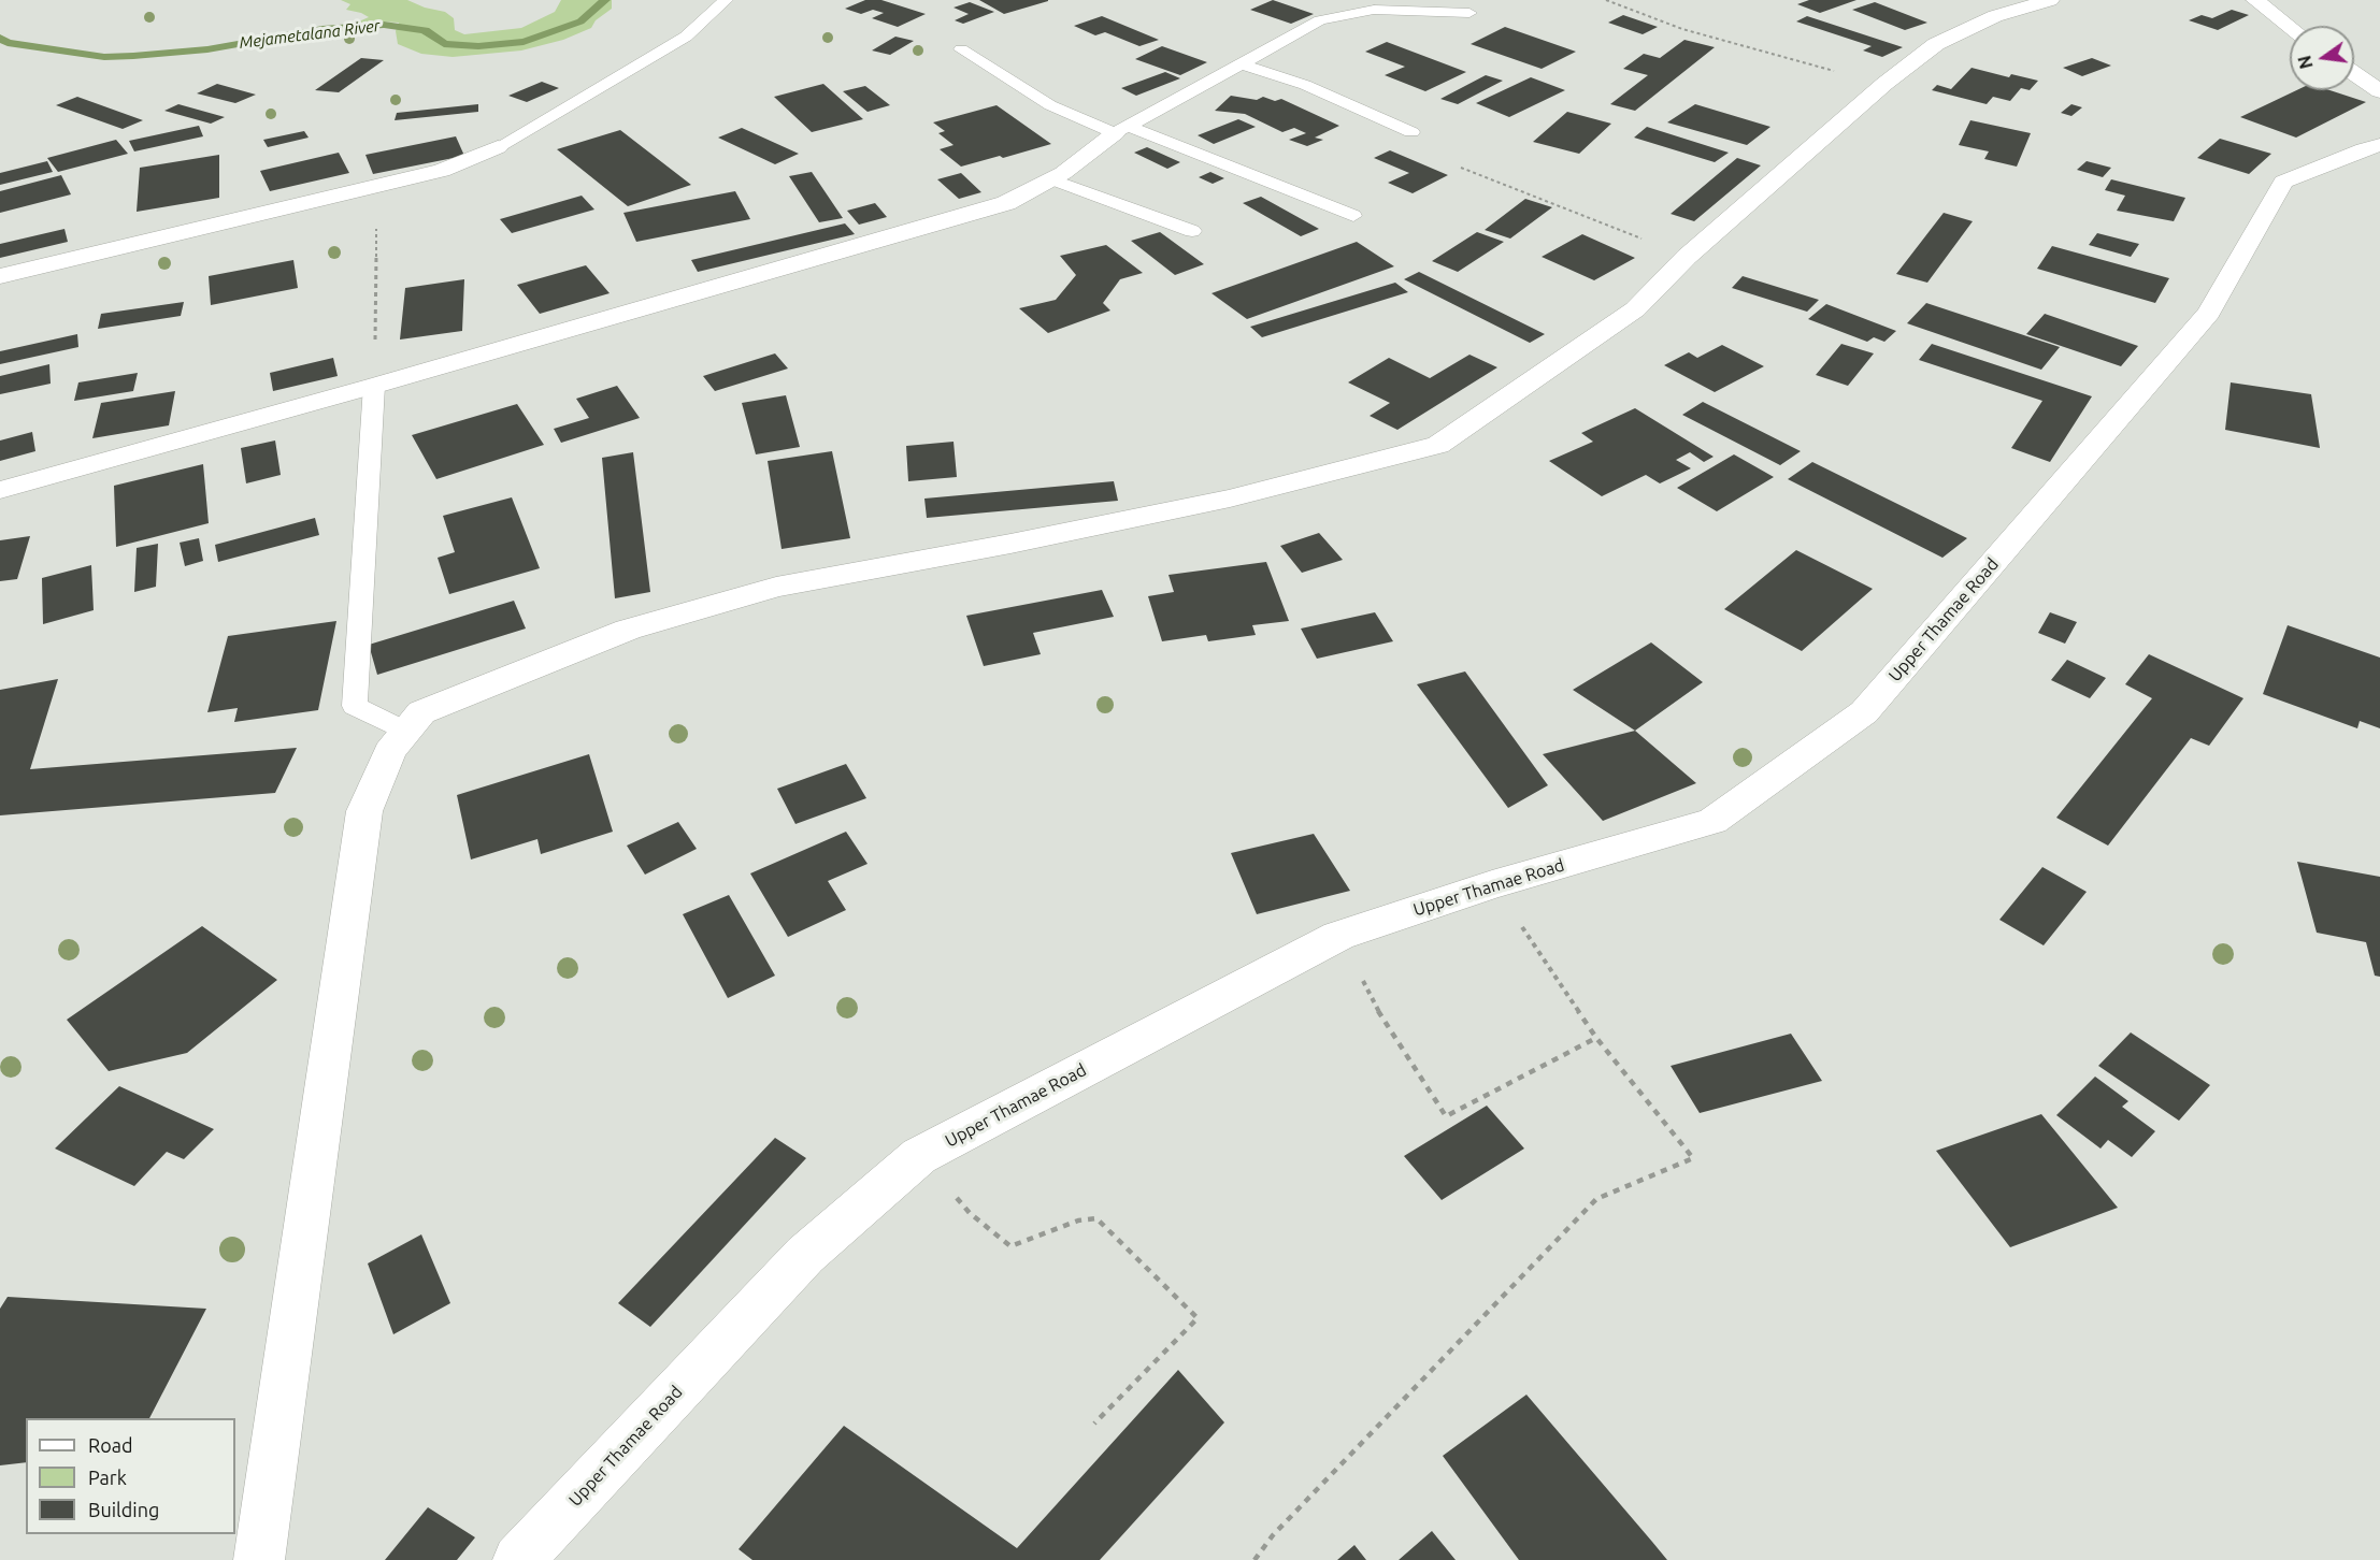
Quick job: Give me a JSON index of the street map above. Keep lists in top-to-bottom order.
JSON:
{
  "streets": {
    "street": ["Upper Thamae Road"]
  },
  "water": ["Mejametalana River"],
  "legend": ["Road", "Park", "Building"],
  "north": "left"
}
